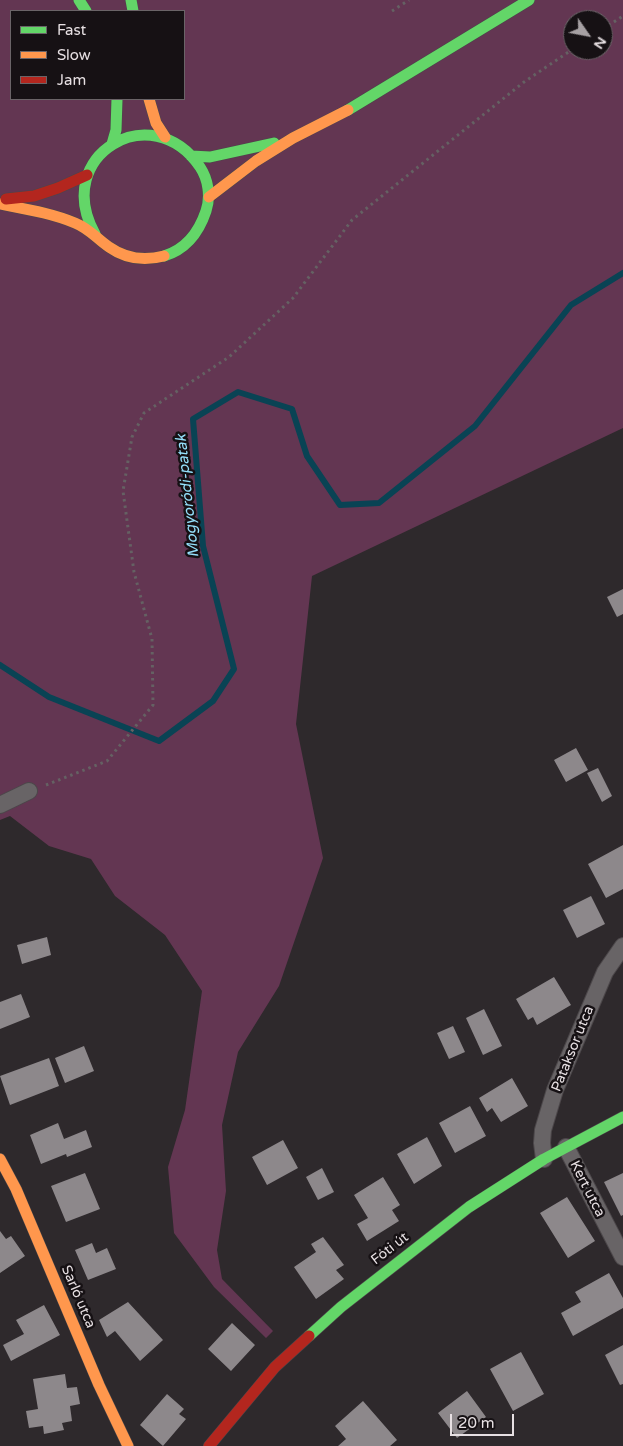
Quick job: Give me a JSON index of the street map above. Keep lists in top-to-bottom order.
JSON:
{
  "streets": {
    "main road": ["Fóti út", "Sarló utca"],
    "street": ["Pataksor utca", "Kert utca"]
  },
  "crossings": [
    ["Pataksor utca", "Fóti út"],
    ["Kert utca", "Fóti út"]
  ],
  "water": ["Mogyoródi-patak"],
  "legend": ["Fast", "Slow", "Jam"],
  "scale_bar": "20 m",
  "north": "bottom right"
}
